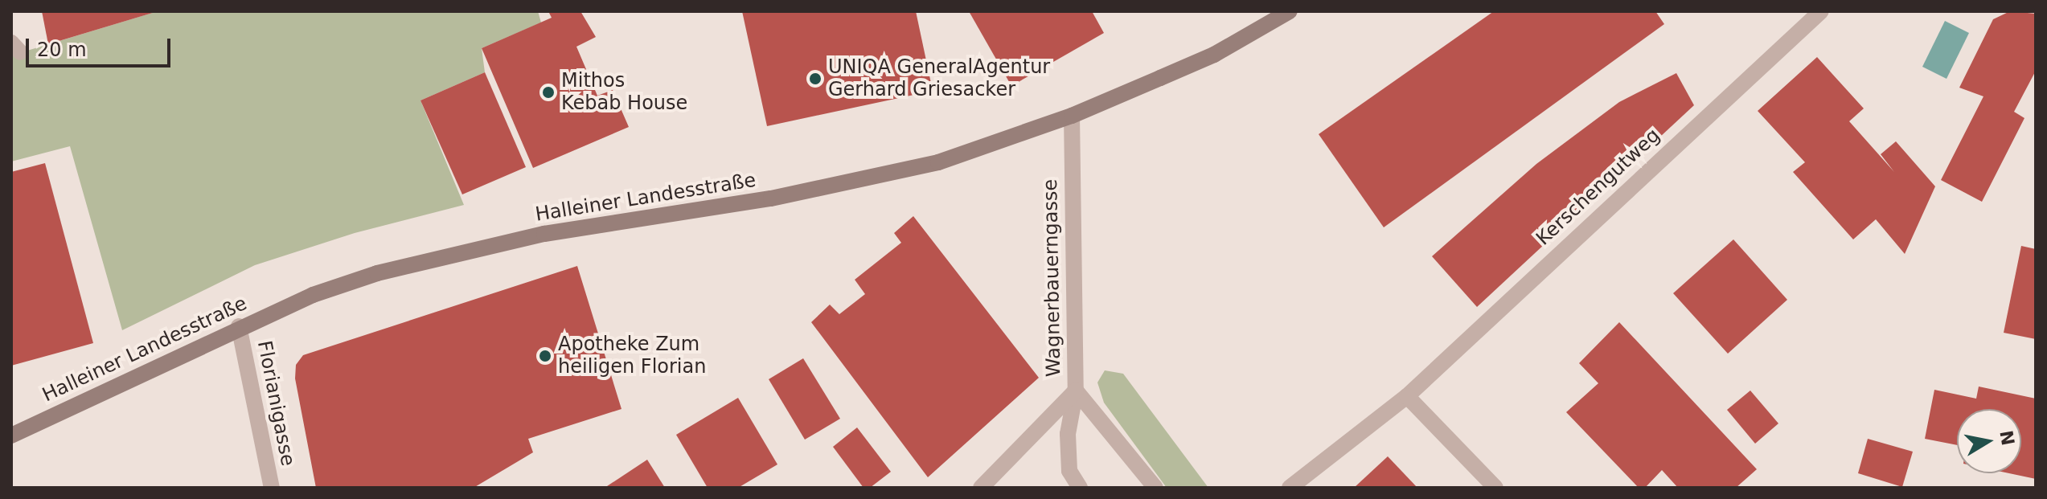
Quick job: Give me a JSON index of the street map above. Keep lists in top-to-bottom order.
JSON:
{
  "streets": {
    "main road": ["Halleiner Landesstraße"],
    "street": ["Kerschengutweg", "Wagnerbauerngasse", "Florianigasse"]
  },
  "crossings": [
    ["Halleiner Landesstraße", "Wagnerbauerngasse"],
    ["Halleiner Landesstraße", "Florianigasse"]
  ],
  "places": ["UNIQA GeneralAgentur Gerhard Griesacker", "Mithos Kebab House", "Apotheke Zum heiligen Florian"],
  "scale_bar": "20 m",
  "north": "right"
}
